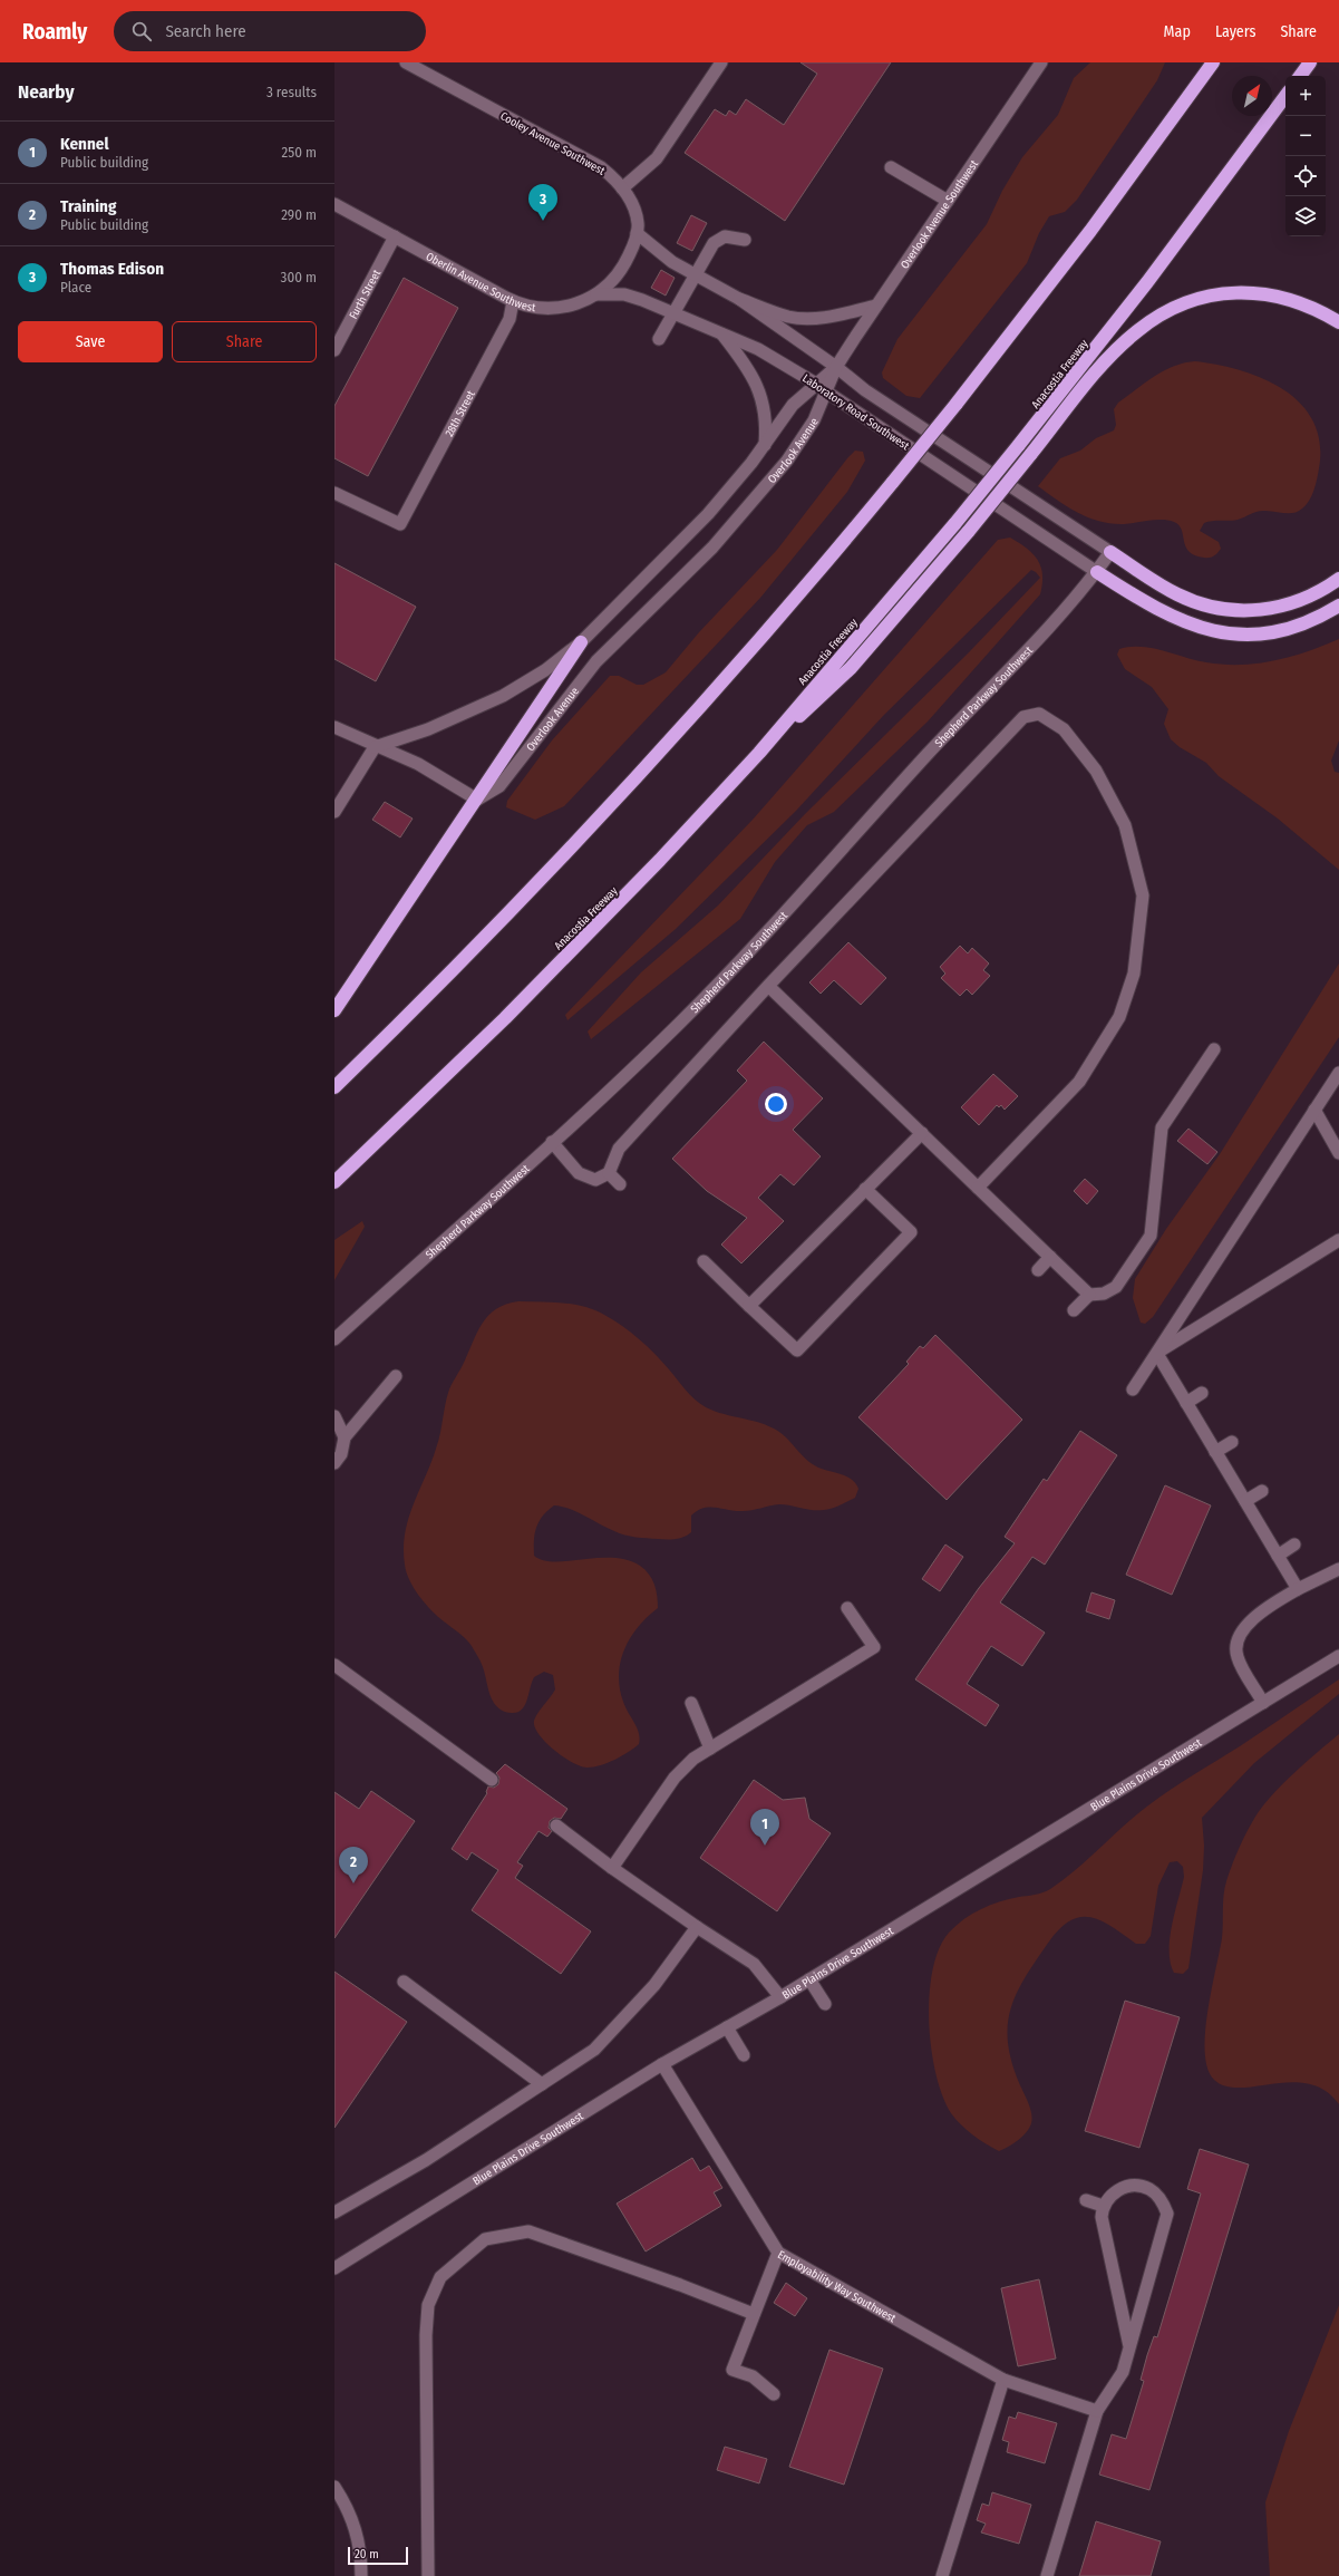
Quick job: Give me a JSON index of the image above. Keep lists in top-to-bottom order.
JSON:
{
  "streets": {
    "highway": ["Anacostia Freeway"],
    "street": [
      "Cooley Avenue Southwest",
      "Overlook Avenue Southwest",
      "Oberlin Avenue Southwest",
      "Furth Street",
      "Laboratory Road Southwest",
      "28th Street",
      "Overlook Avenue",
      "Shepherd Parkway Southwest",
      "Blue Plains Drive Southwest",
      "Employability Way Southwest"
    ]
  },
  "crossings": [
    ["Cooley Avenue Southwest", "Oberlin Avenue Southwest"],
    ["Cooley Avenue Southwest", "Laboratory Road Southwest"],
    ["Overlook Avenue Southwest", "Laboratory Road Southwest"],
    ["Overlook Avenue Southwest", "Overlook Avenue"],
    ["Oberlin Avenue Southwest", "Furth Street"],
    ["Oberlin Avenue Southwest", "Laboratory Road Southwest"],
    ["Oberlin Avenue Southwest", "28th Street"],
    ["Laboratory Road Southwest", "Overlook Avenue"],
    ["Laboratory Road Southwest", "Shepherd Parkway Southwest"],
    ["Blue Plains Drive Southwest", "Employability Way Southwest"]
  ],
  "scale_bar": "20 m",
  "north": "top right",
  "page": {
    "header": "Roamly",
    "search": "Search here",
    "nav": ["Map", "Layers", "Share"],
    "heading": ["Nearby", "3 results"],
    "map_buttons": ["+", "−"],
    "list": [
      {
        "mark": "1",
        "name": "Kennel",
        "note": "Public building",
        "value": "250 m"
      },
      {
        "mark": "2",
        "name": "Training",
        "note": "Public building",
        "value": "290 m"
      },
      {
        "mark": "3",
        "name": "Thomas Edison",
        "note": "Place",
        "value": "300 m"
      }
    ],
    "pins": ["3", "1", "2"],
    "buttons": ["Save", "Share"],
    "scale": "20 m"
  }
}
